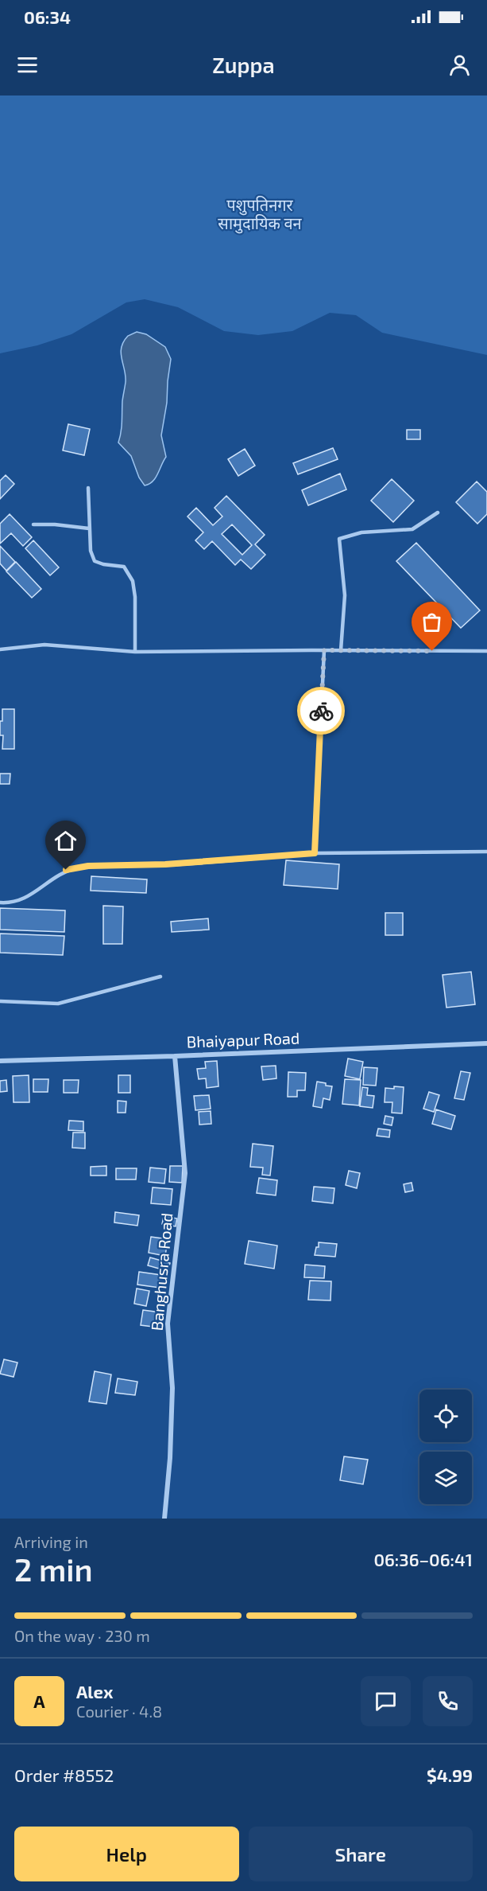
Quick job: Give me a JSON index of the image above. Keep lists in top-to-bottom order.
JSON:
{
  "streets": {
    "street": ["Bhaiyapur Road", "Banghusra Road"]
  },
  "crossings": [
    ["Bhaiyapur Road", "Banghusra Road"]
  ],
  "parks": ["पशुपतिनगर सामुदायिक वन"],
  "page": {
    "status": "06:34",
    "header": "Zuppa",
    "heading": ["2 min", "Arriving in", "06:36–06:41"],
    "panel": [
      "Alex",
      "Courier · 4.8",
      "Order #8552",
      "$4.99"
    ],
    "bar": "On the way · 230 m",
    "round": "A",
    "buttons": ["Help", "Share"]
  }
}
